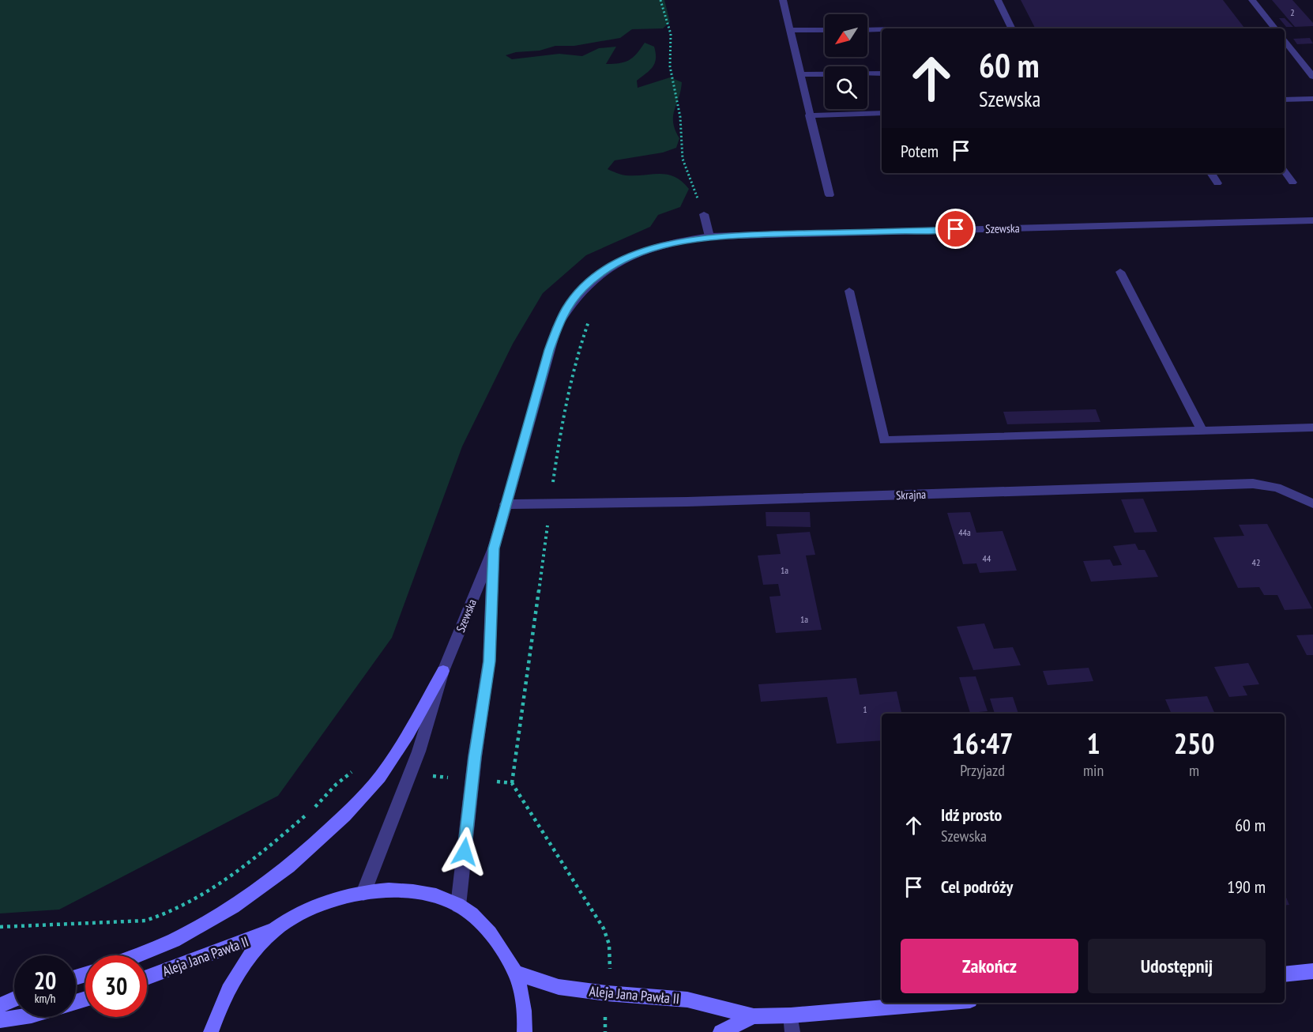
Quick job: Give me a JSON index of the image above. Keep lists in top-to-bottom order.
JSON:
{
  "streets": {
    "main road": ["Aleja Jana Pawła II"],
    "street": ["Szewska", "Skrajna"]
  },
  "crossings": [
    ["Szewska", "Skrajna"]
  ],
  "house_numbers": [
    "2",
    "44a",
    "44",
    "42",
    "1a",
    "1a",
    "1"
  ],
  "north": "bottom left",
  "page": {
    "turn": ["60 m", "Szewska"],
    "then": "Potem",
    "eta": [
      "16:47",
      "Przyjazd",
      "1",
      "min",
      "250",
      "m"
    ],
    "list": [
      {
        "name": "Idź prosto",
        "note": "Szewska",
        "value": "60 m"
      },
      {
        "name": "Cel podróży",
        "value": "190 m"
      }
    ],
    "buttons": ["Zakończ", "Udostępnij"],
    "speed": "20 km/h",
    "limit": "30"
  }
}
